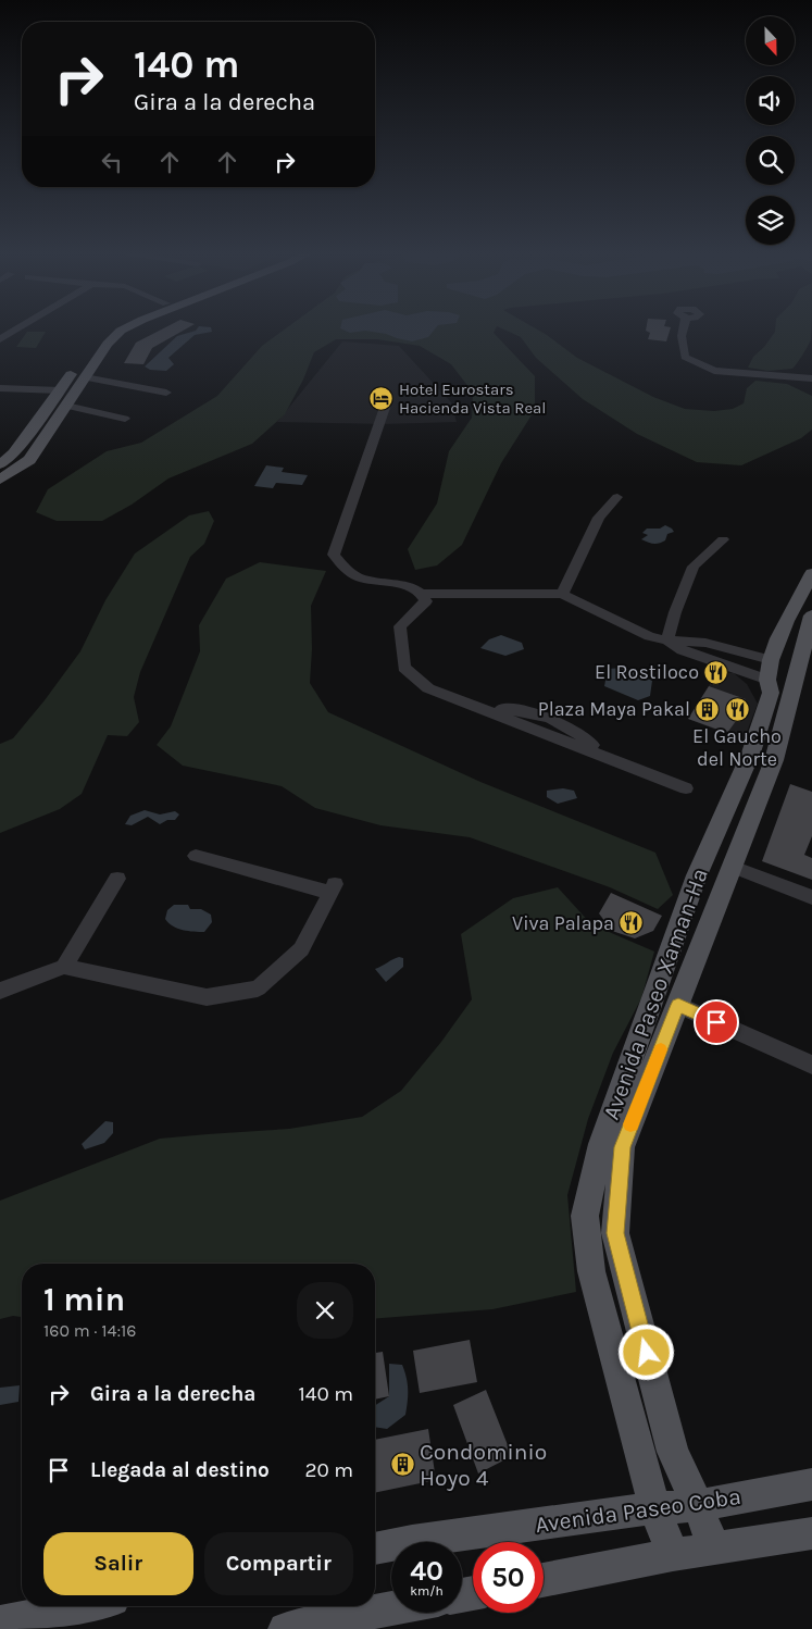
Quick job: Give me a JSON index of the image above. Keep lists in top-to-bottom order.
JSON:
{
  "streets": {
    "main road": ["Avenida Paseo Xaman-Ha", "Avenida Paseo Coba"]
  },
  "crossings": [
    ["Avenida Paseo Xaman-Ha", "Avenida Paseo Coba"]
  ],
  "places": {
    "hotel": ["Hotel Eurostars Hacienda Vista Real"],
    "restaurant": ["El Rostiloco", "El Gaucho del Norte", "Viva Palapa"],
    "building": ["Plaza Maya Pakal", "Condominio Hoyo 4"]
  },
  "north": "bottom",
  "page": {
    "turn": ["140 m", "Gira a la derecha"],
    "heading": ["1 min", "160 m · 14:16"],
    "list": [
      {
        "name": "Gira a la derecha",
        "value": "140 m"
      },
      {
        "name": "Llegada al destino",
        "value": "20 m"
      }
    ],
    "buttons": ["Salir", "Compartir"],
    "speed": "40 km/h",
    "limit": "50"
  }
}
